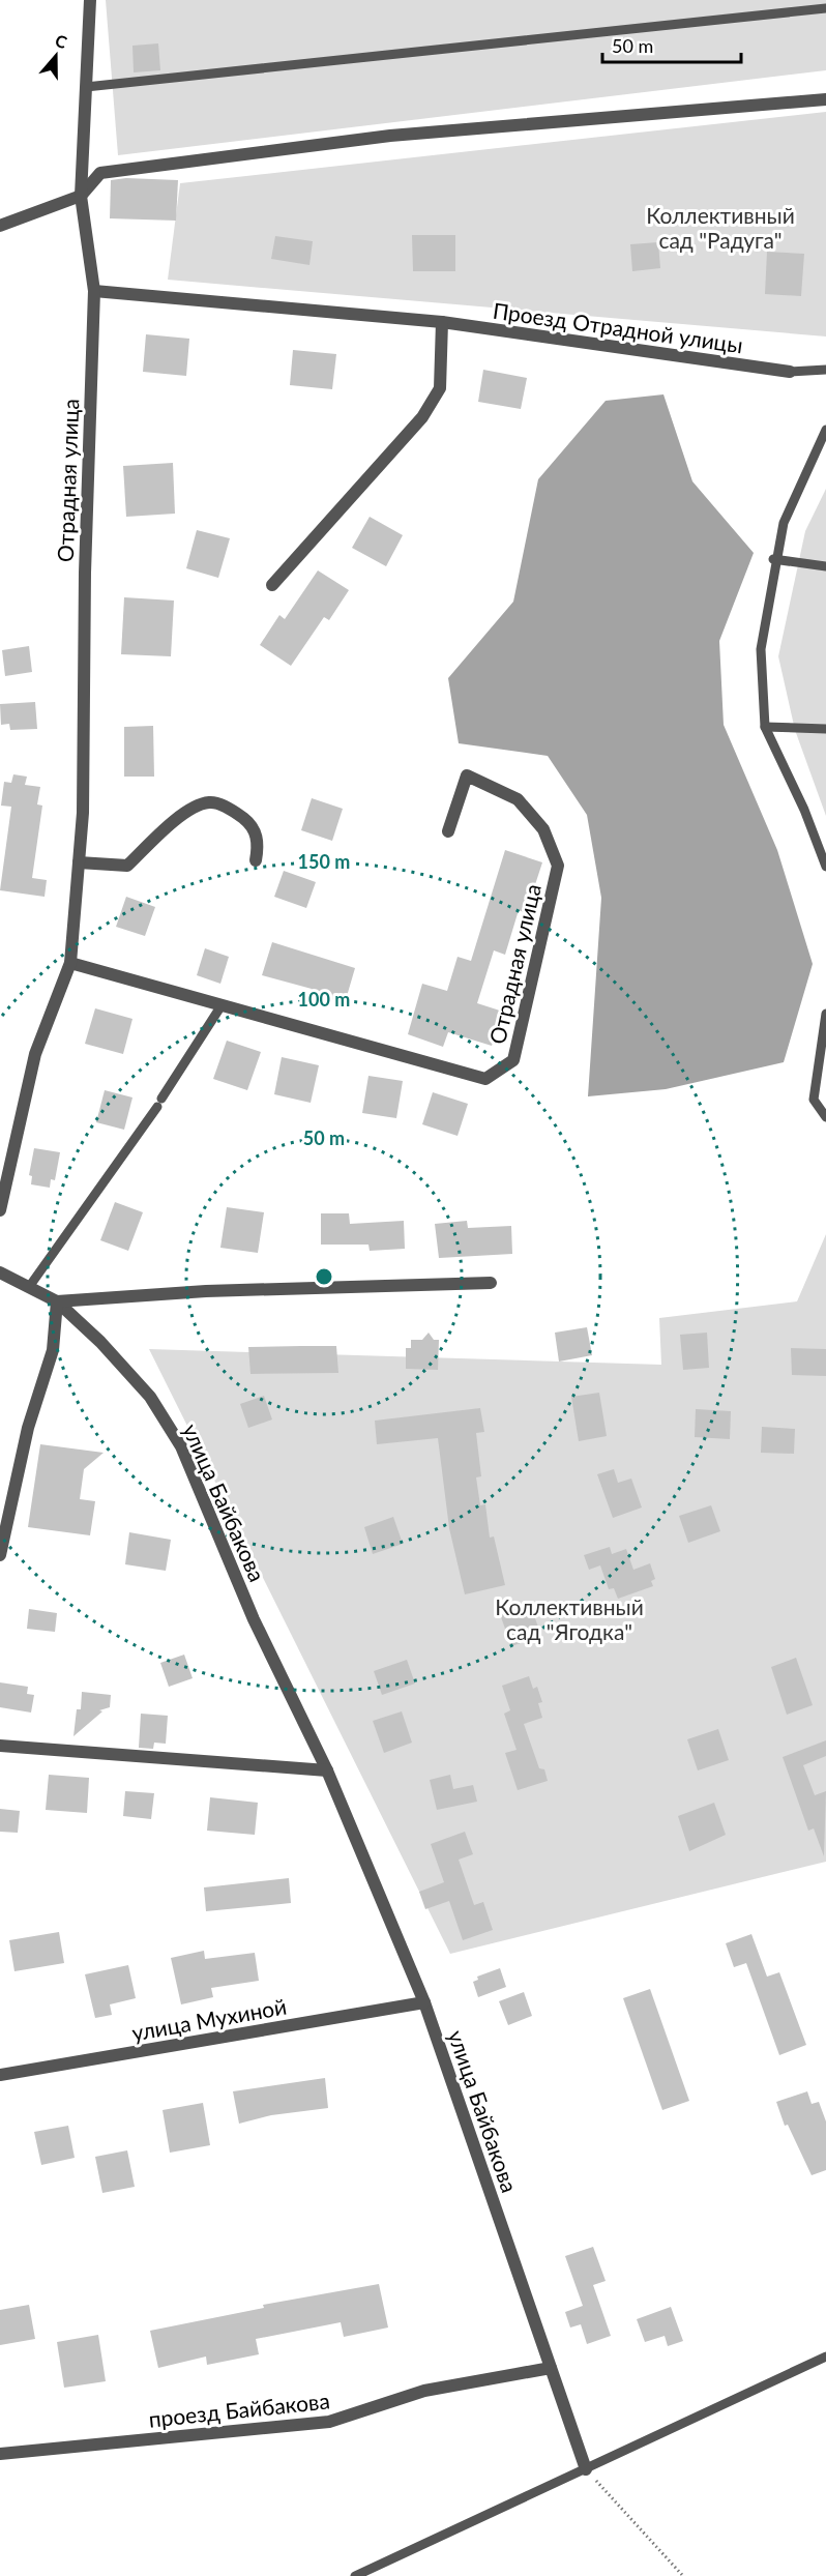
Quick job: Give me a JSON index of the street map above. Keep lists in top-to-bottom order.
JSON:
{
  "streets": {
    "street": [
      "Проезд Отрадной улицы",
      "Отрадная улица",
      "улица Байбакова",
      "улица Мухиной",
      "проезд Байбакова"
    ]
  },
  "crossings": [
    ["Проезд Отрадной улицы", "Отрадная улица"],
    ["улица Байбакова", "улица Мухиной"],
    ["улица Байбакова", "проезд Байбакова"]
  ],
  "parks": ["Коллективный сад \"Радуга\"", "Коллективный сад \"Ягодка\""],
  "scale_bar": "50 m",
  "north": "top",
  "rings": ["150 m", "100 m", "50 m"]
}
